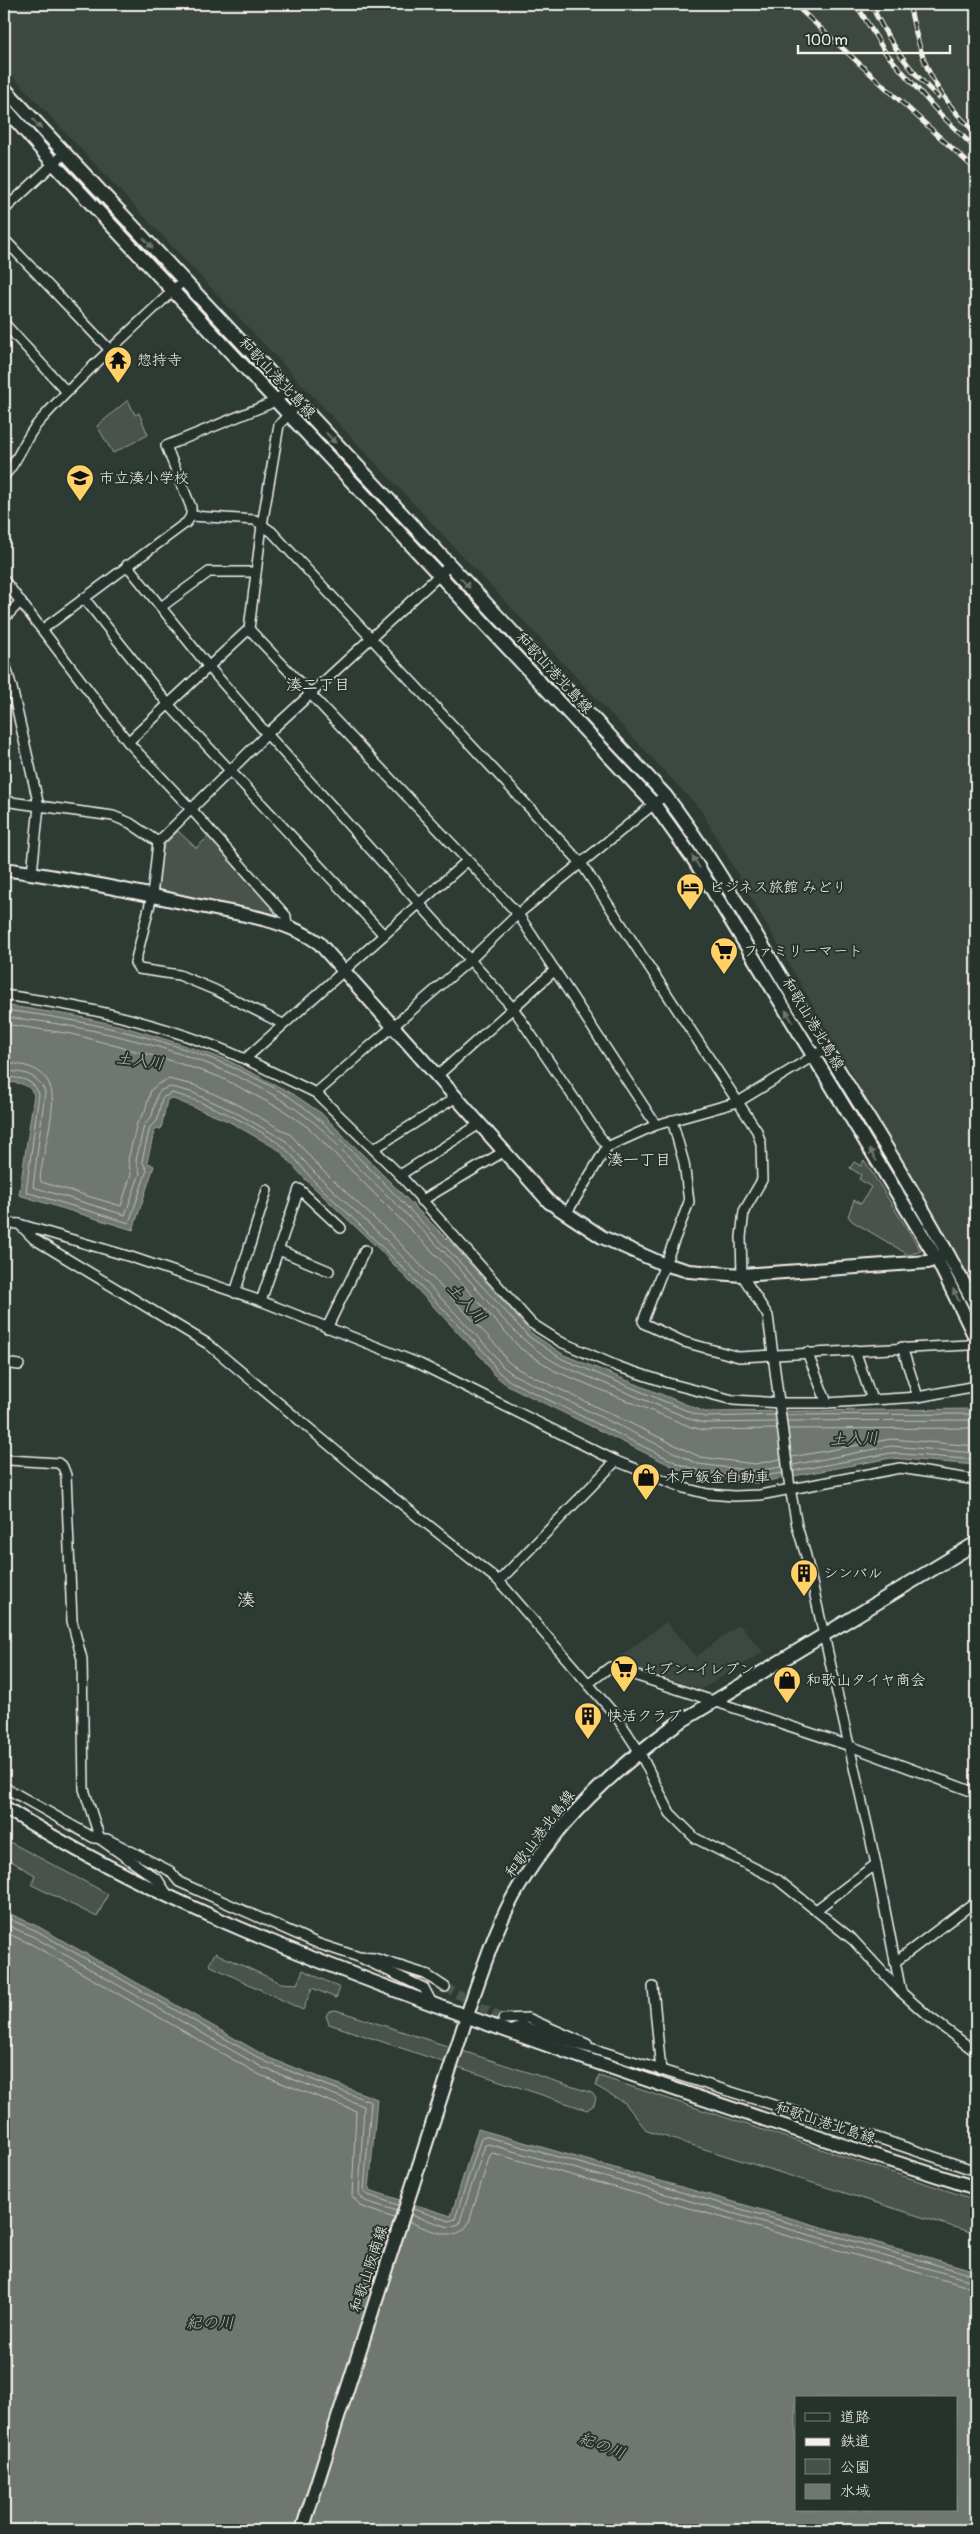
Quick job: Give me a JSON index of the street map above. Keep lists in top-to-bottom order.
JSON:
{
  "streets": {
    "main road": ["和歌山港北島線", "和歌山阪南線"]
  },
  "crossings": [
    ["和歌山港北島線", "和歌山阪南線"]
  ],
  "districts": ["湊二丁目", "湊一丁目", "湊"],
  "water": ["土入川", "紀の川"],
  "places": {
    "temple": ["惣持寺"],
    "school or university": ["市立湊小学校"],
    "hotel": ["ビジネス旅館 みどり"],
    "supermarket": ["ファミリーマート", "セブン-イレブン"],
    "shop": ["木戸鈑金自動車", "和歌山タイヤ商会"],
    "building": ["シンバル", "快活クラブ"]
  },
  "legend": [
    "道路",
    "鉄道",
    "公園",
    "水域"
  ],
  "scale_bar": "100 m"
}
